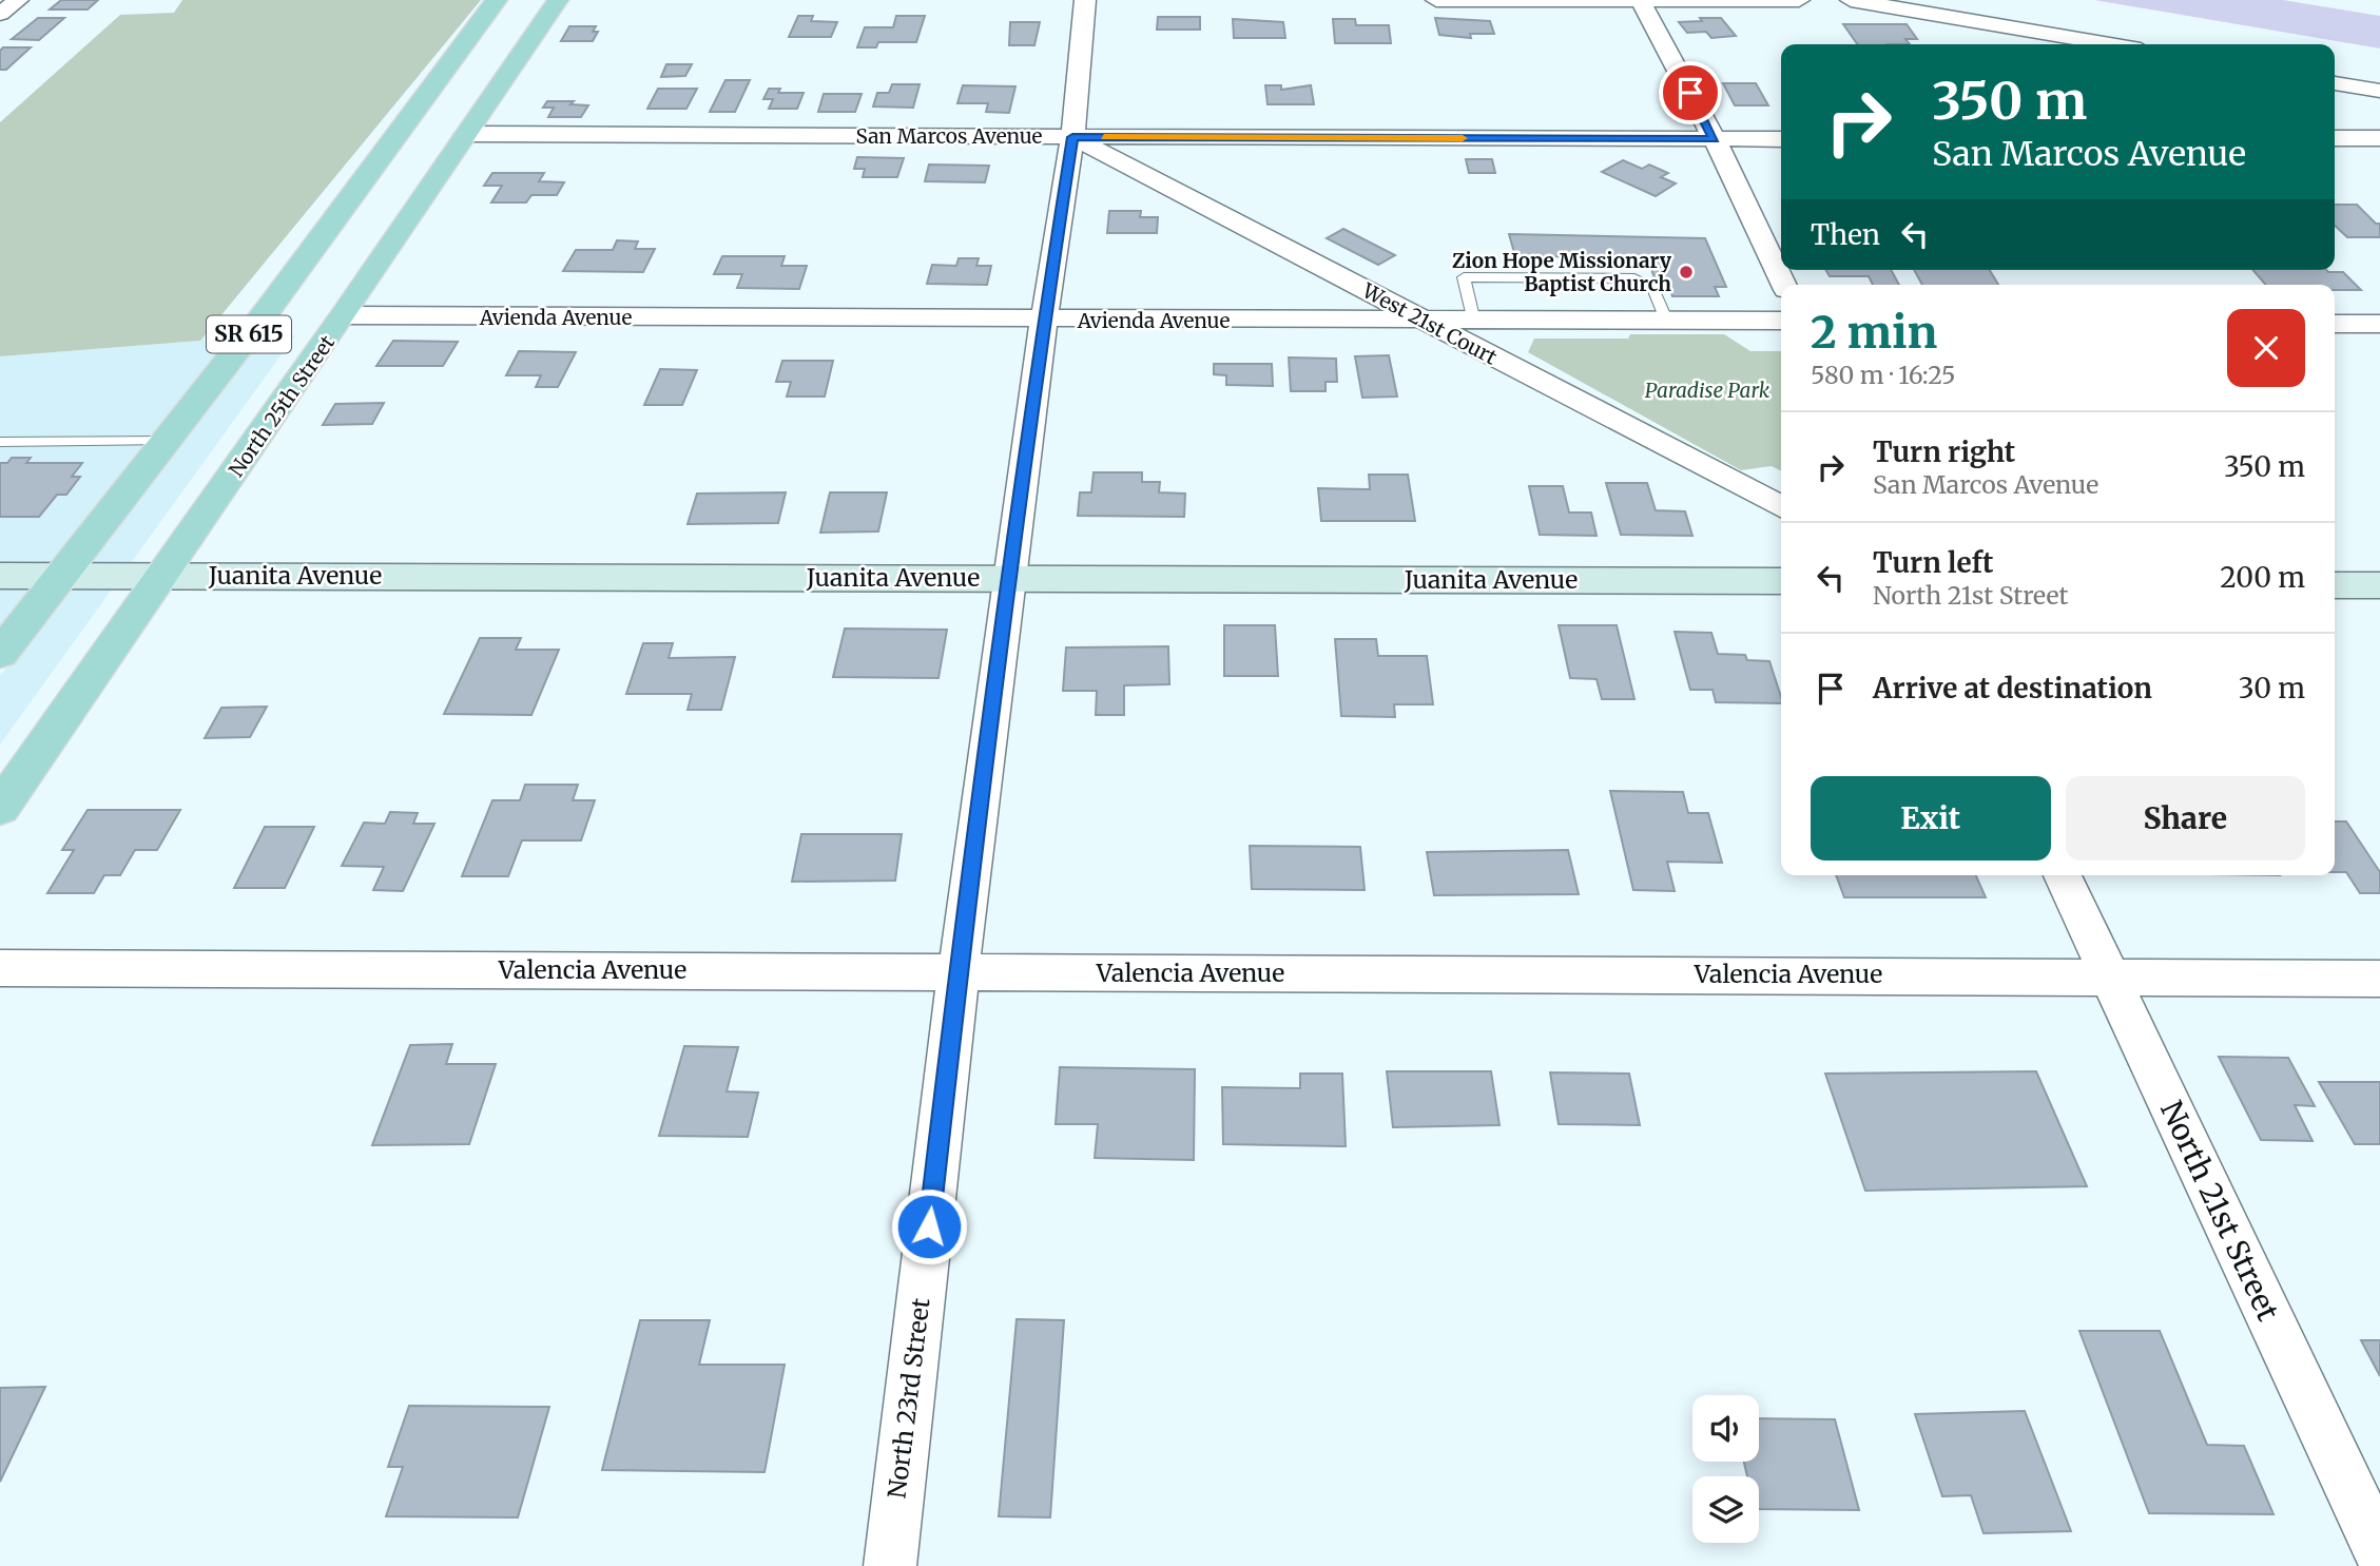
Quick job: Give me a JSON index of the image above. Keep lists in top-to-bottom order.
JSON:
{
  "streets": {
    "main road": ["SR 615", "North 25th Street"],
    "street": [
      "San Marcos Avenue",
      "Avienda Avenue",
      "West 21st Court",
      "Juanita Avenue",
      "Valencia Avenue",
      "North 21st Street",
      "North 23rd Street"
    ]
  },
  "crossings": [
    ["San Marcos Avenue", "West 21st Court"],
    ["San Marcos Avenue", "North 25th Street"],
    ["San Marcos Avenue", "North 23rd Street"],
    ["Avienda Avenue", "West 21st Court"],
    ["Avienda Avenue", "North 25th Street"],
    ["Avienda Avenue", "North 23rd Street"],
    ["West 21st Court", "North 23rd Street"],
    ["North 25th Street", "Juanita Avenue"],
    ["Juanita Avenue", "North 23rd Street"],
    ["Valencia Avenue", "North 21st Street"],
    ["Valencia Avenue", "North 23rd Street"]
  ],
  "parks": ["Paradise Park"],
  "places": ["Zion Hope Missionary Baptist Church"],
  "page": {
    "turn": ["350 m", "San Marcos Avenue"],
    "then": "Then",
    "heading": ["2 min", "580 m · 16:25"],
    "list": [
      {
        "name": "Turn right",
        "note": "San Marcos Avenue",
        "value": "350 m"
      },
      {
        "name": "Turn left",
        "note": "North 21st Street",
        "value": "200 m"
      },
      {
        "name": "Arrive at destination",
        "value": "30 m"
      }
    ],
    "buttons": ["Exit", "Share"]
  }
}
